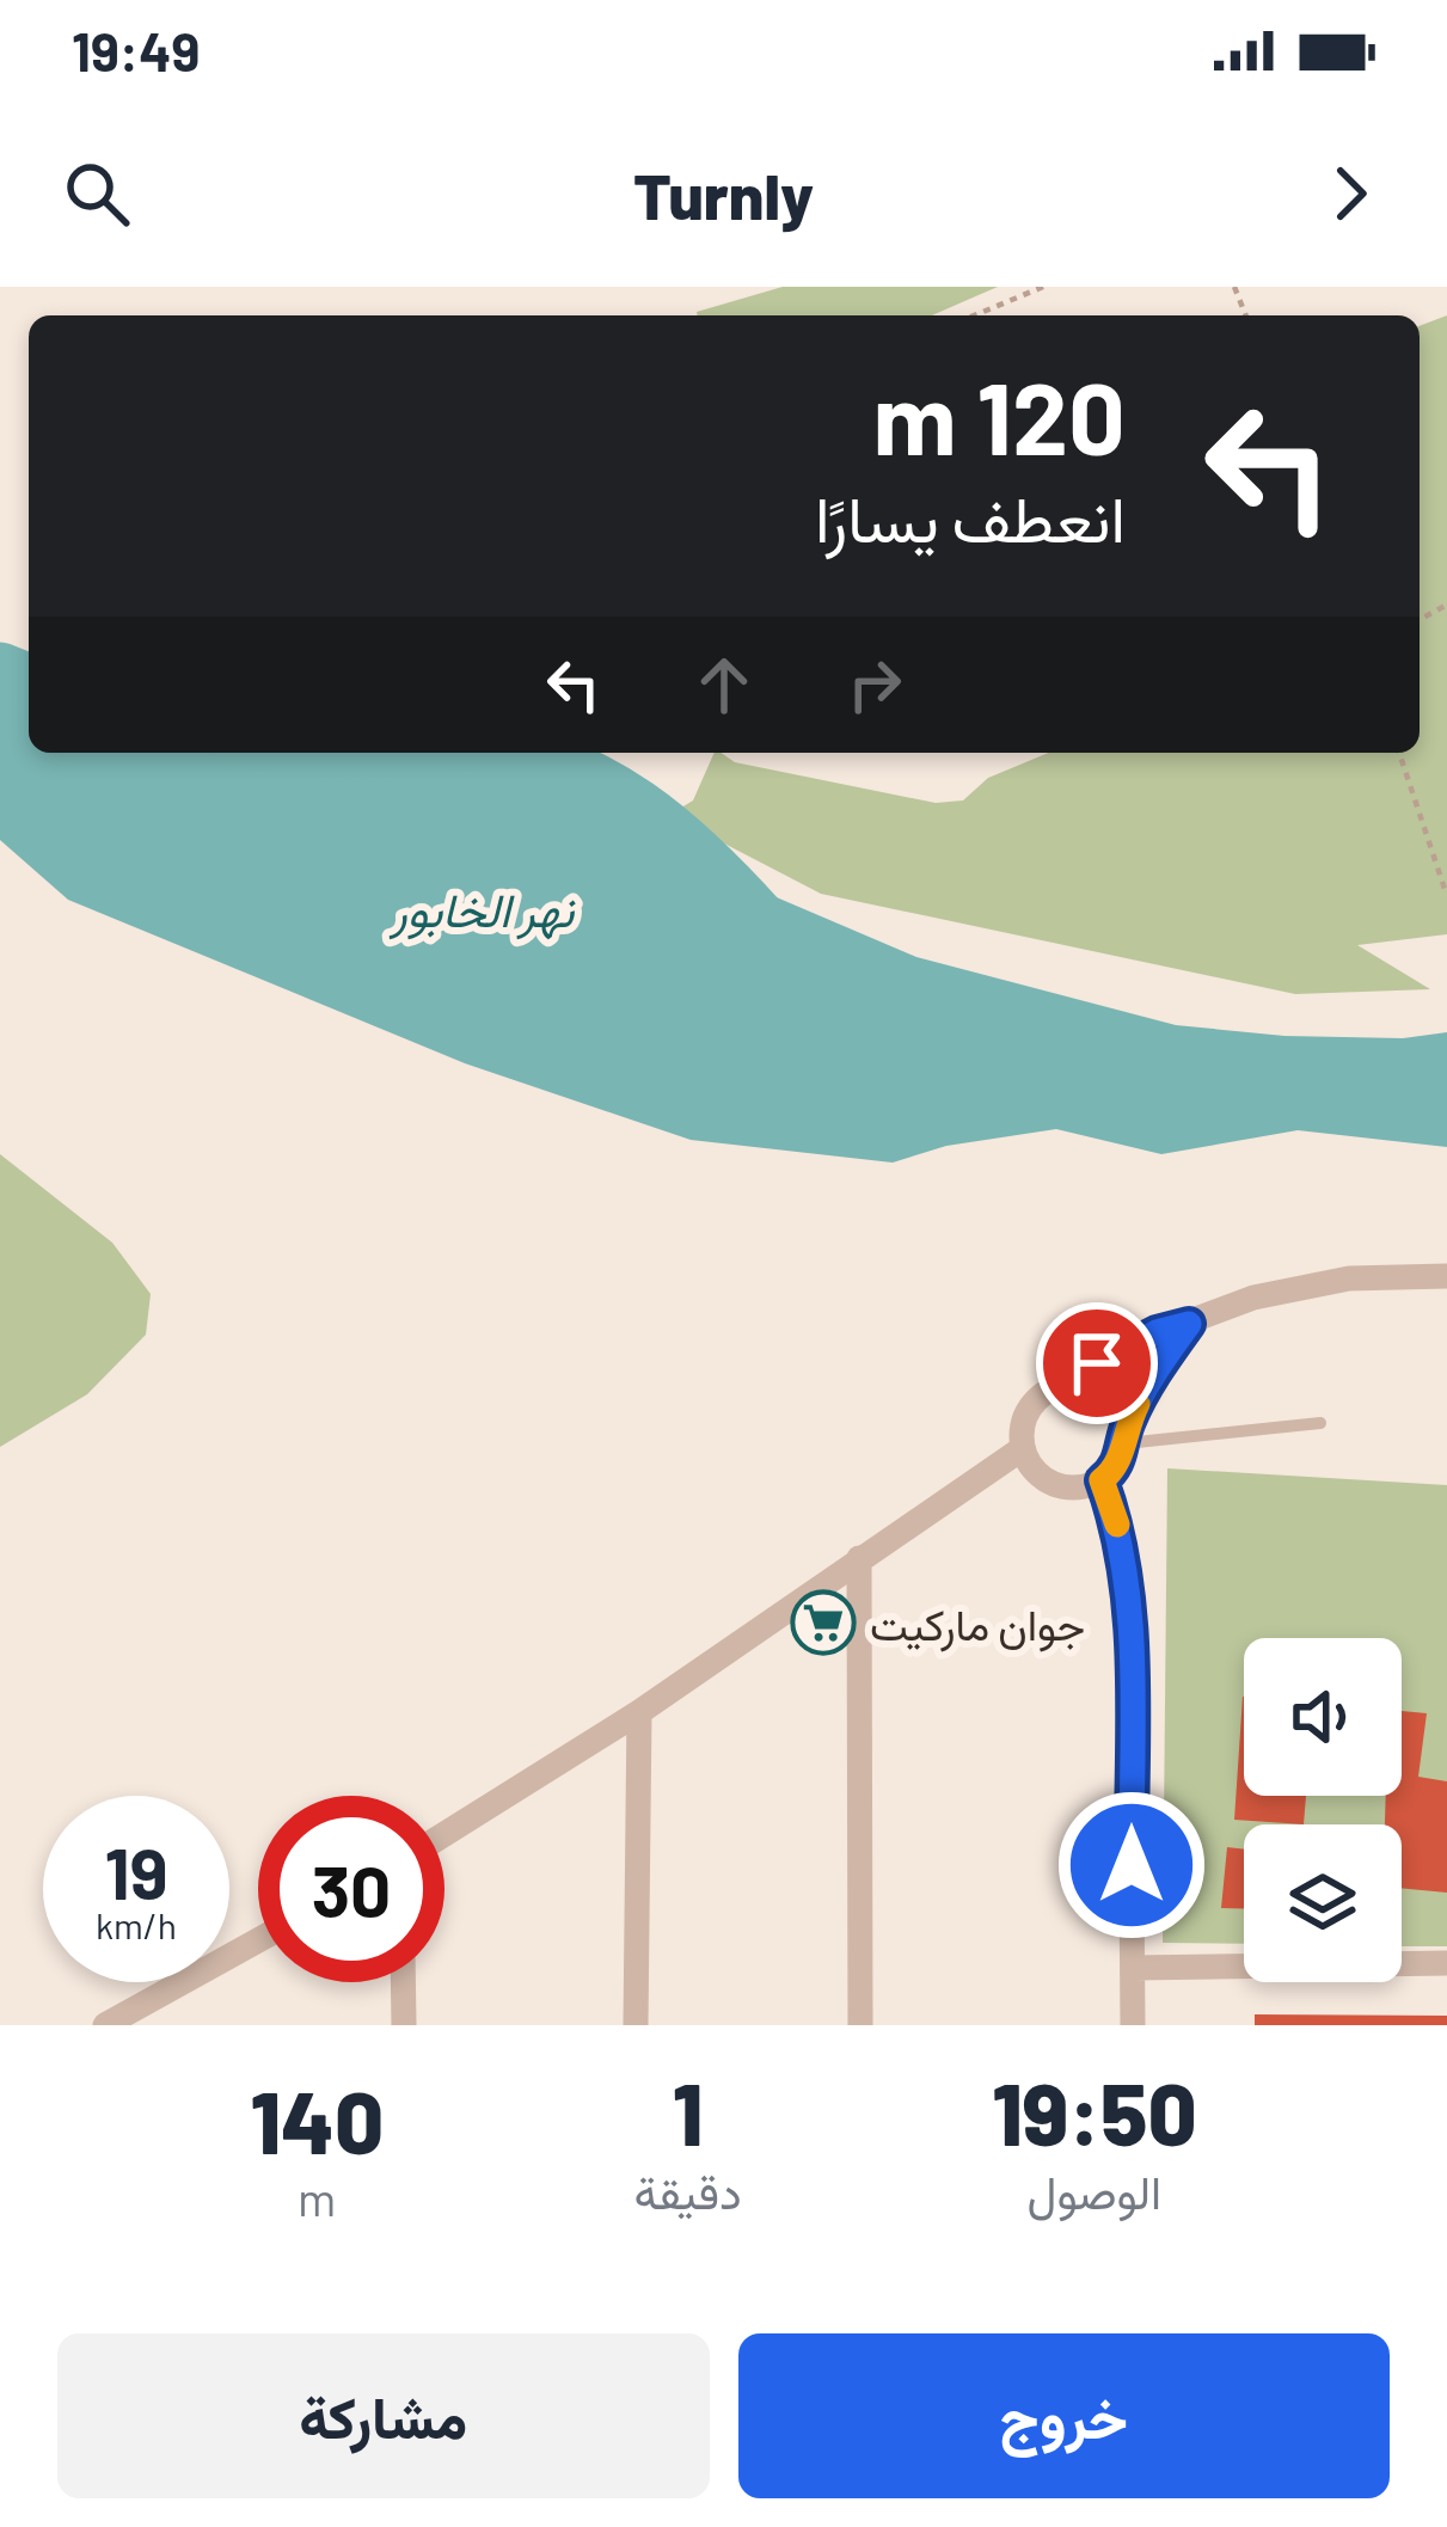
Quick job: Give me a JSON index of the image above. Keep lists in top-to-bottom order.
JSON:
{
  "water": ["نهر الخابور"],
  "places": {
    "supermarket": ["جوان ماركيت"]
  },
  "page": {
    "status": "19:49",
    "header": "Turnly",
    "turn": ["120 m", "انعطف يسارًا"],
    "speed": "19 km/h",
    "limit": "30",
    "eta": [
      "19:50",
      "الوصول",
      "1",
      "دقيقة",
      "140",
      "m"
    ],
    "buttons": ["خروج", "مشاركة"]
  }
}
